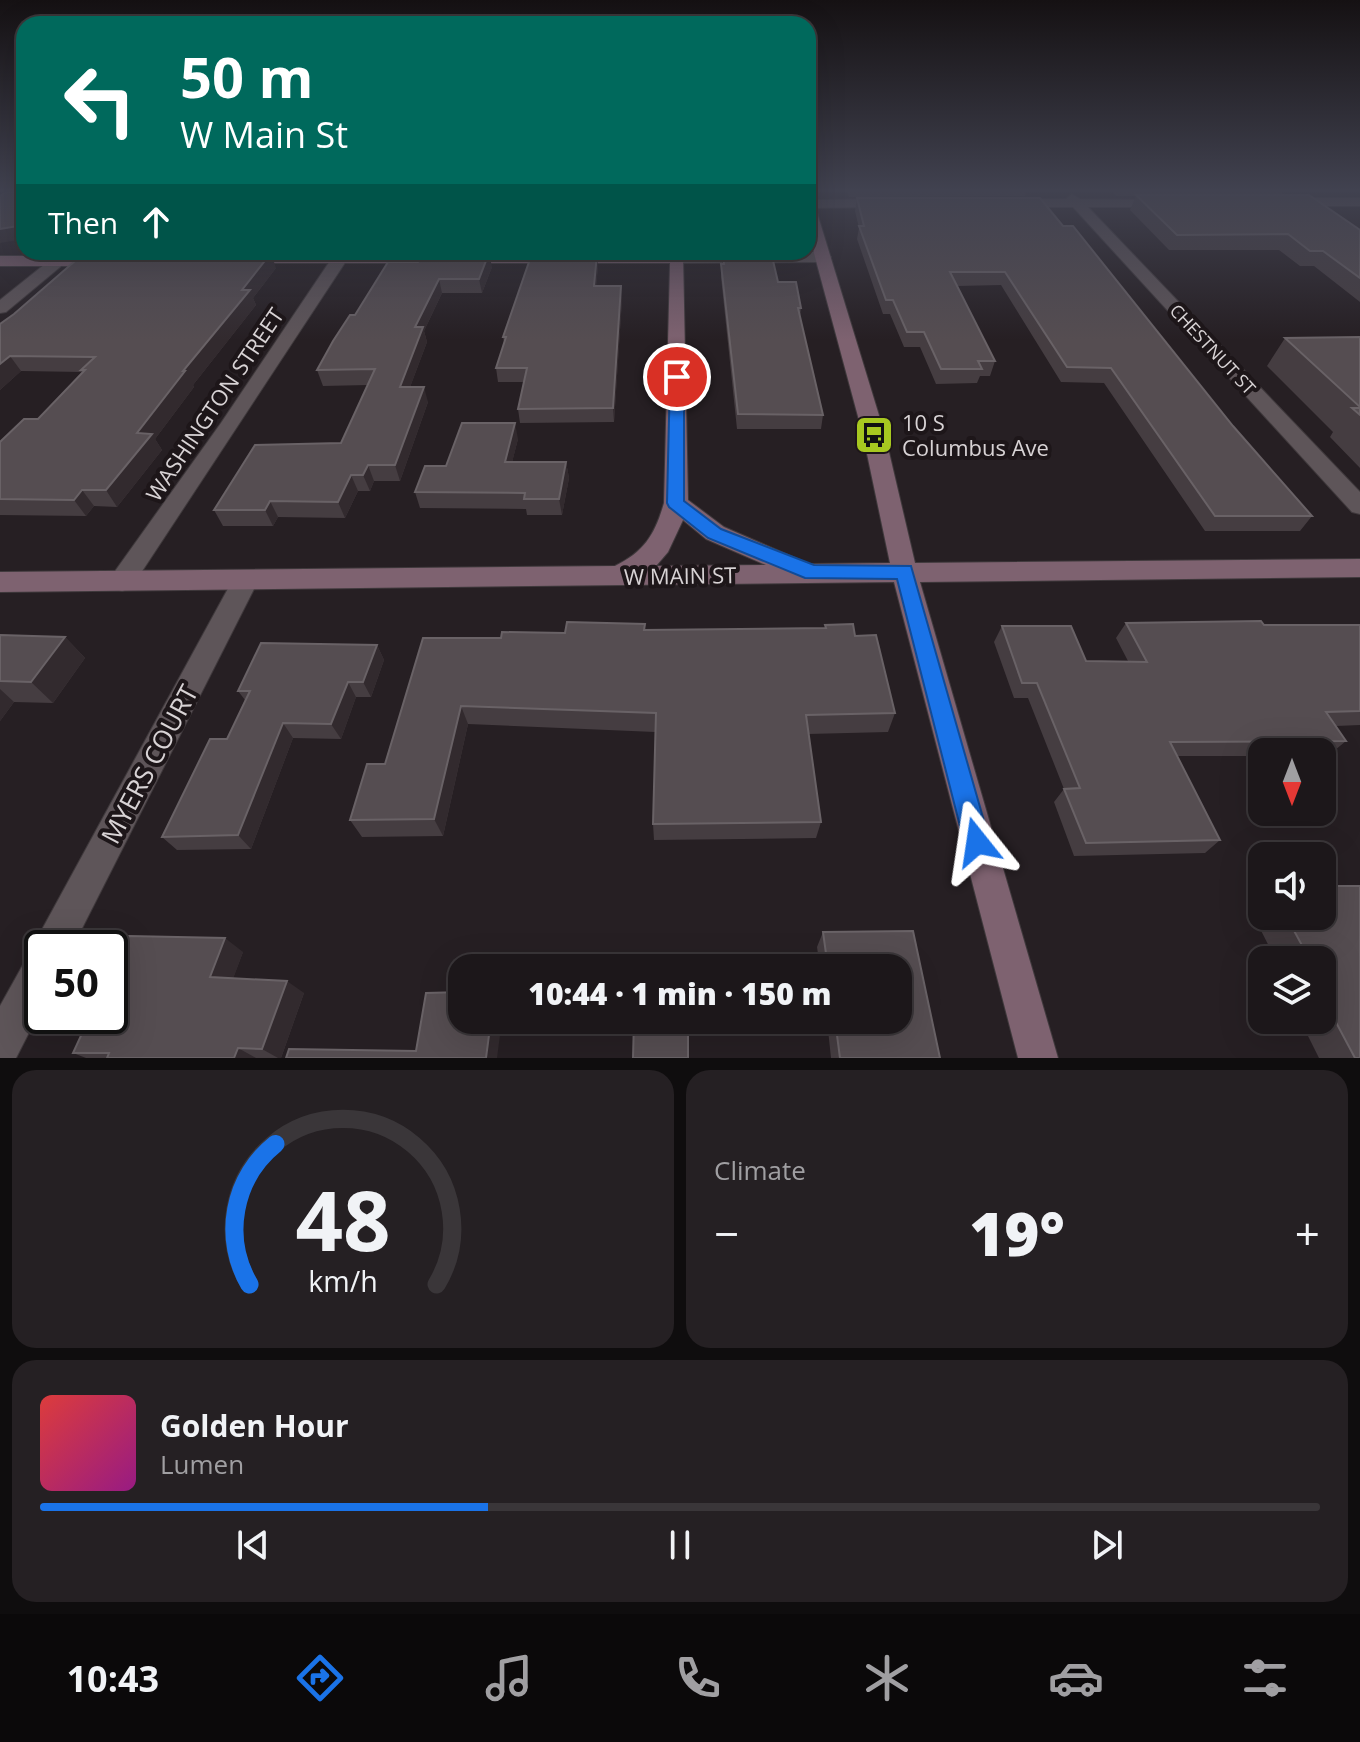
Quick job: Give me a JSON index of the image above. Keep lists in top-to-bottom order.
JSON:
{
  "streets": {
    "main road": ["W MAIN ST"],
    "street": ["CHESTNUT ST", "WASHINGTON STREET", "MYERS COURT"]
  },
  "crossings": [
    ["WASHINGTON STREET", "W MAIN ST"],
    ["W MAIN ST", "MYERS COURT"]
  ],
  "places": {
    "bus stop": ["10 S Columbus Ave"]
  },
  "north": "bottom",
  "page": {
    "turn": ["50 m", "W Main St"],
    "then": "Then",
    "limit": "50",
    "trip": "10:44 · 1 min · 150 m",
    "tile": "Climate",
    "heat": ["−", "19°", "+"],
    "song": ["Golden Hour", "Lumen"],
    "tabs": "10:43",
    "gauge": ["48", "km/h"]
  }
}
